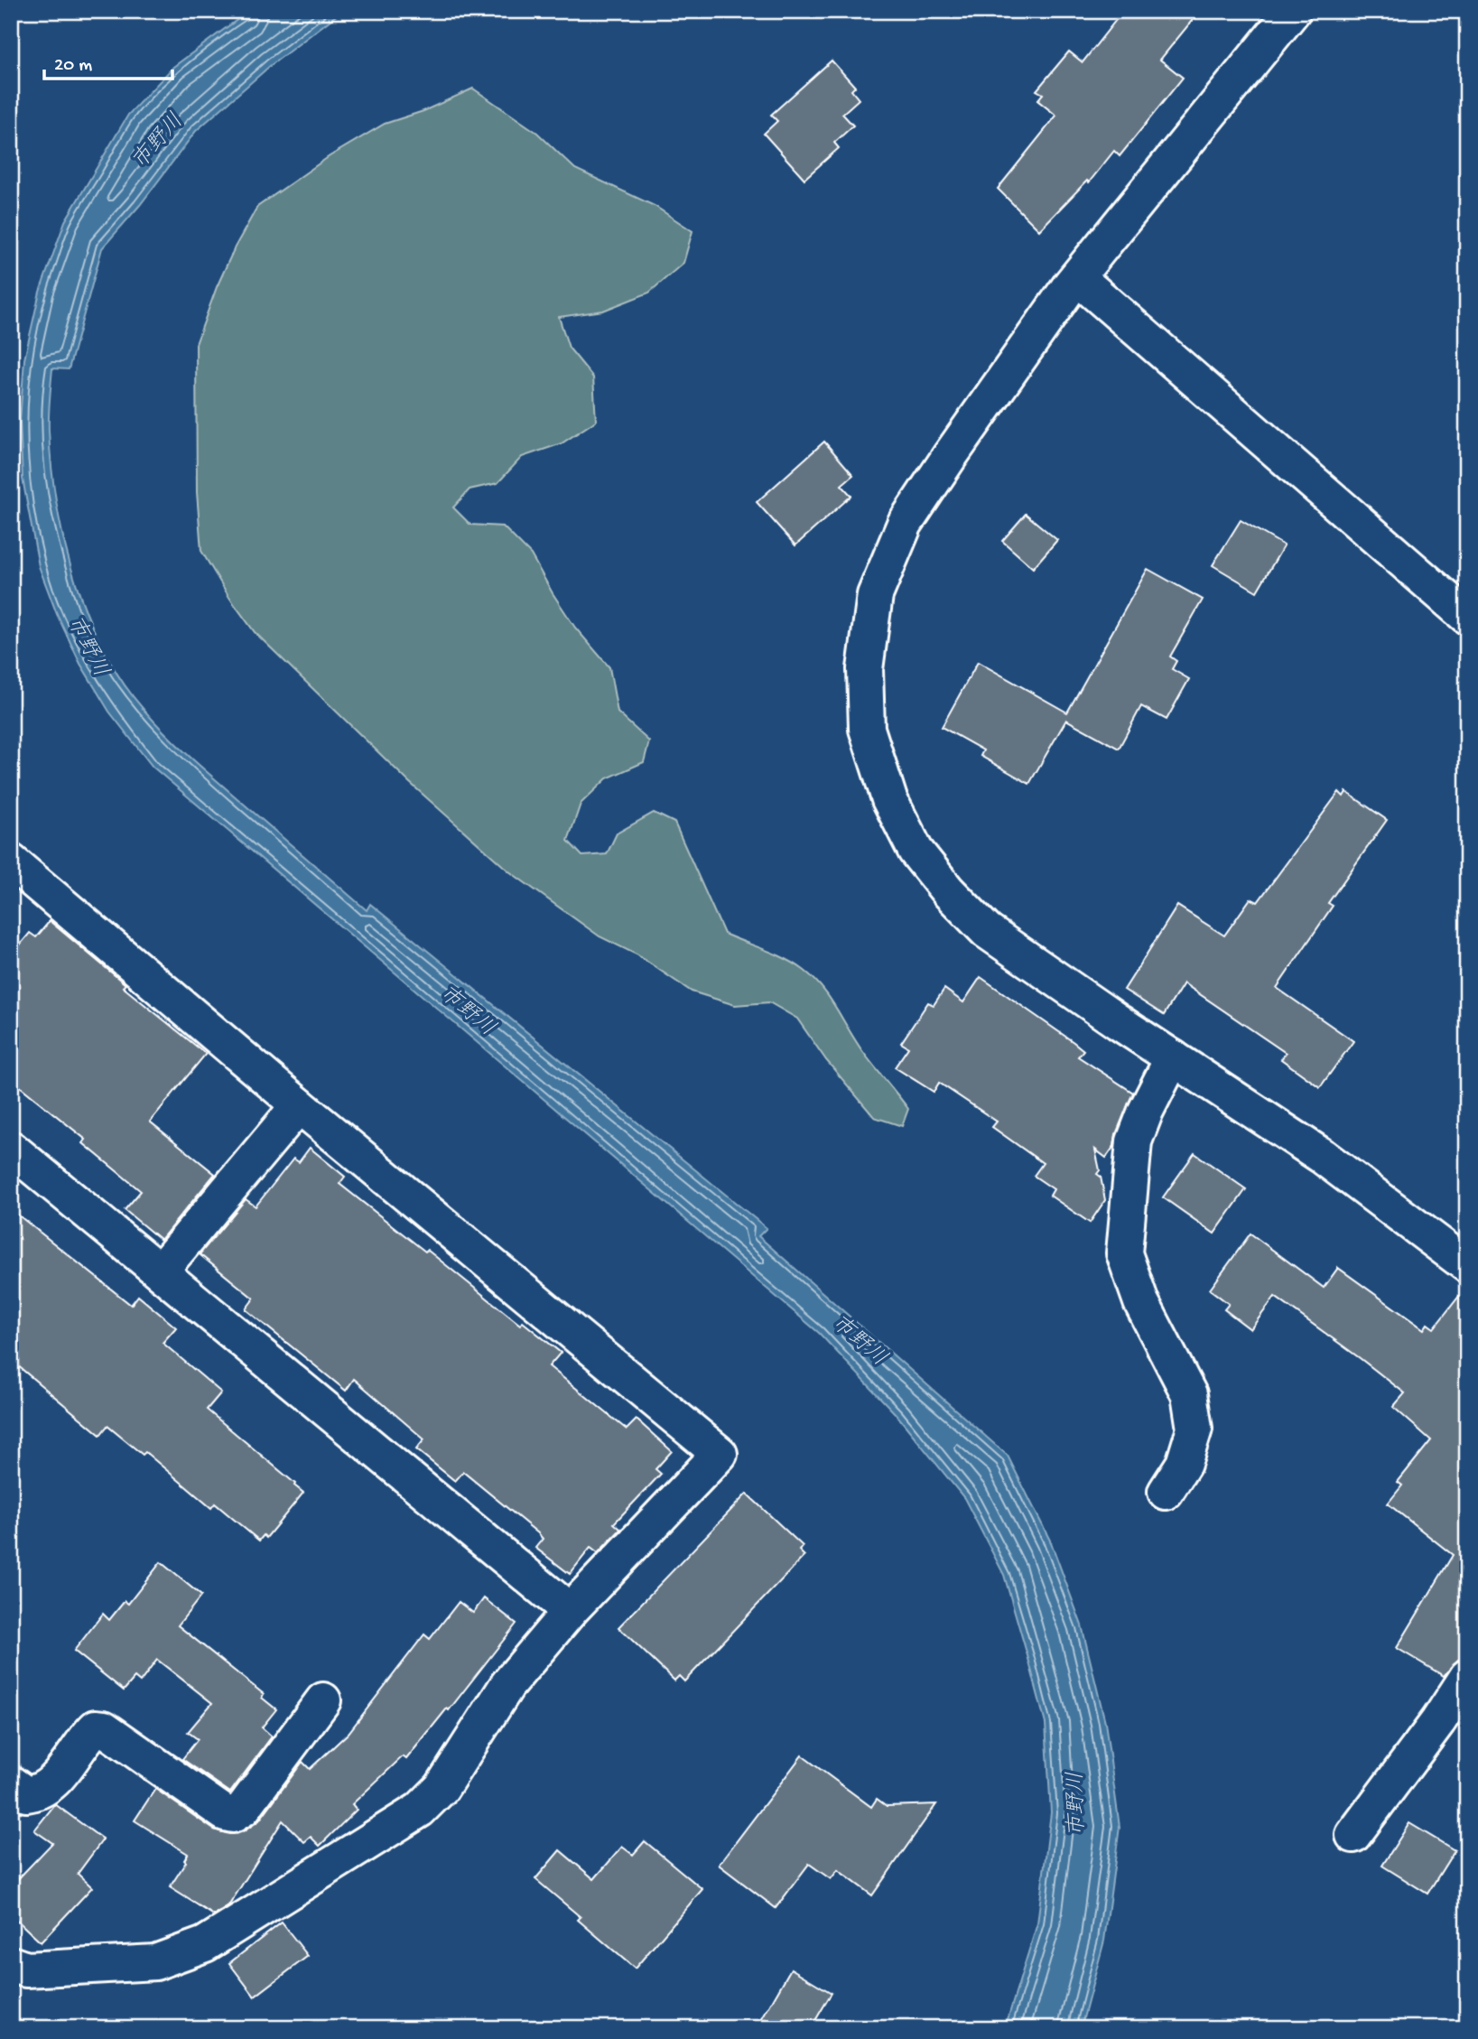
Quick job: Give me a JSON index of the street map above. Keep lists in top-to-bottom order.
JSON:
{
  "water": ["市野川"],
  "scale_bar": "20 m"
}
